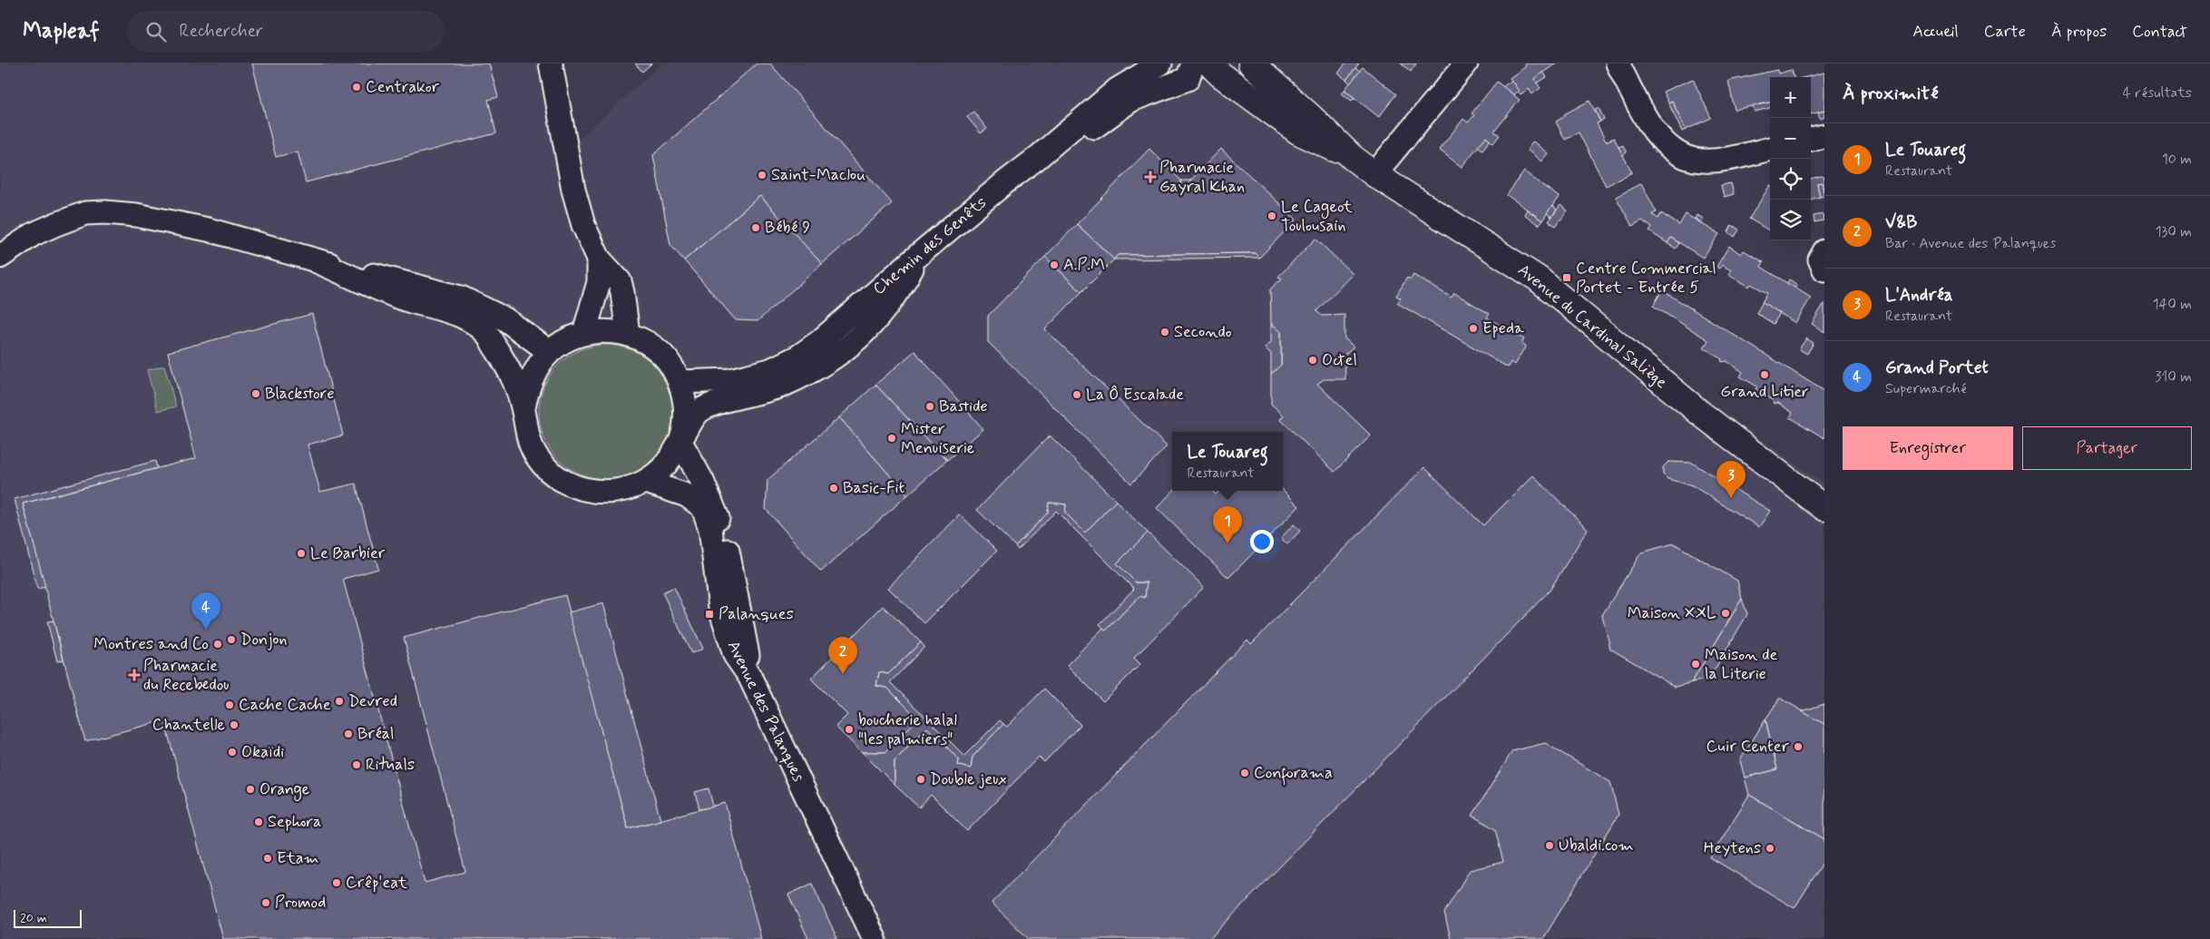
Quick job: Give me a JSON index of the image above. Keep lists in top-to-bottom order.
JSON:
{
  "streets": {
    "main road": ["Avenue du Cardinal Saliège"],
    "street": ["Chemin des Genêts", "Avenue des Palanques"]
  },
  "crossings": [
    ["Chemin des Genêts", "Avenue des Palanques"]
  ],
  "places": {
    "other": [
      "Centrakor",
      "Saint-Maclou",
      "Le Cageot Toulousain",
      "Bébé 9",
      "A.P.M",
      "Epeda",
      "Secondo",
      "Octel",
      "Grand Litier",
      "Blackstore",
      "La Ô Escalade",
      "Bastide",
      "Mister Menuiserie",
      "Basic-Fit",
      "Le Barbier",
      "Maison XXL",
      "Donjon",
      "Montres and Co",
      "Maison de la Literie",
      "Devred",
      "Cache Cache",
      "Chantelle",
      "boucherie halal \"les palmiers\"",
      "Bréal",
      "Cuir Center",
      "Okaïdi",
      "Rituals",
      "Conforama",
      "Double jeux",
      "Orange",
      "Sephora",
      "Ubaldi.com",
      "Heytens",
      "Etam",
      "Crêp'eat",
      "Promod"
    ],
    "health": ["Pharmacie Gayral Khan", "Pharmacie du Recebedou"],
    "transit": ["Centre Commercial Portet - Entrée 5", "Palanques"]
  },
  "scale_bar": "20 m",
  "page": {
    "header": "Mapleaf",
    "search": "Rechercher",
    "nav": [
      "Accueil",
      "Carte",
      "À propos",
      "Contact"
    ],
    "heading": ["À proximité", "4 résultats"],
    "map_buttons": ["+", "−"],
    "list": [
      {
        "mark": "1",
        "name": "Le Touareg",
        "note": "Restaurant",
        "value": "10 m"
      },
      {
        "mark": "2",
        "name": "V&B",
        "note": "Bar · Avenue des Palanques",
        "value": "130 m"
      },
      {
        "mark": "3",
        "name": "L'Andréa",
        "note": "Restaurant",
        "value": "140 m"
      },
      {
        "mark": "4",
        "name": "Grand Portet",
        "note": "Supermarché",
        "value": "310 m"
      }
    ],
    "buttons": ["Enregistrer", "Partager"],
    "popup": ["Le Touareg", "Restaurant"],
    "pins": [
      "3",
      "1",
      "4",
      "2"
    ],
    "scale": "20 m"
  }
}
